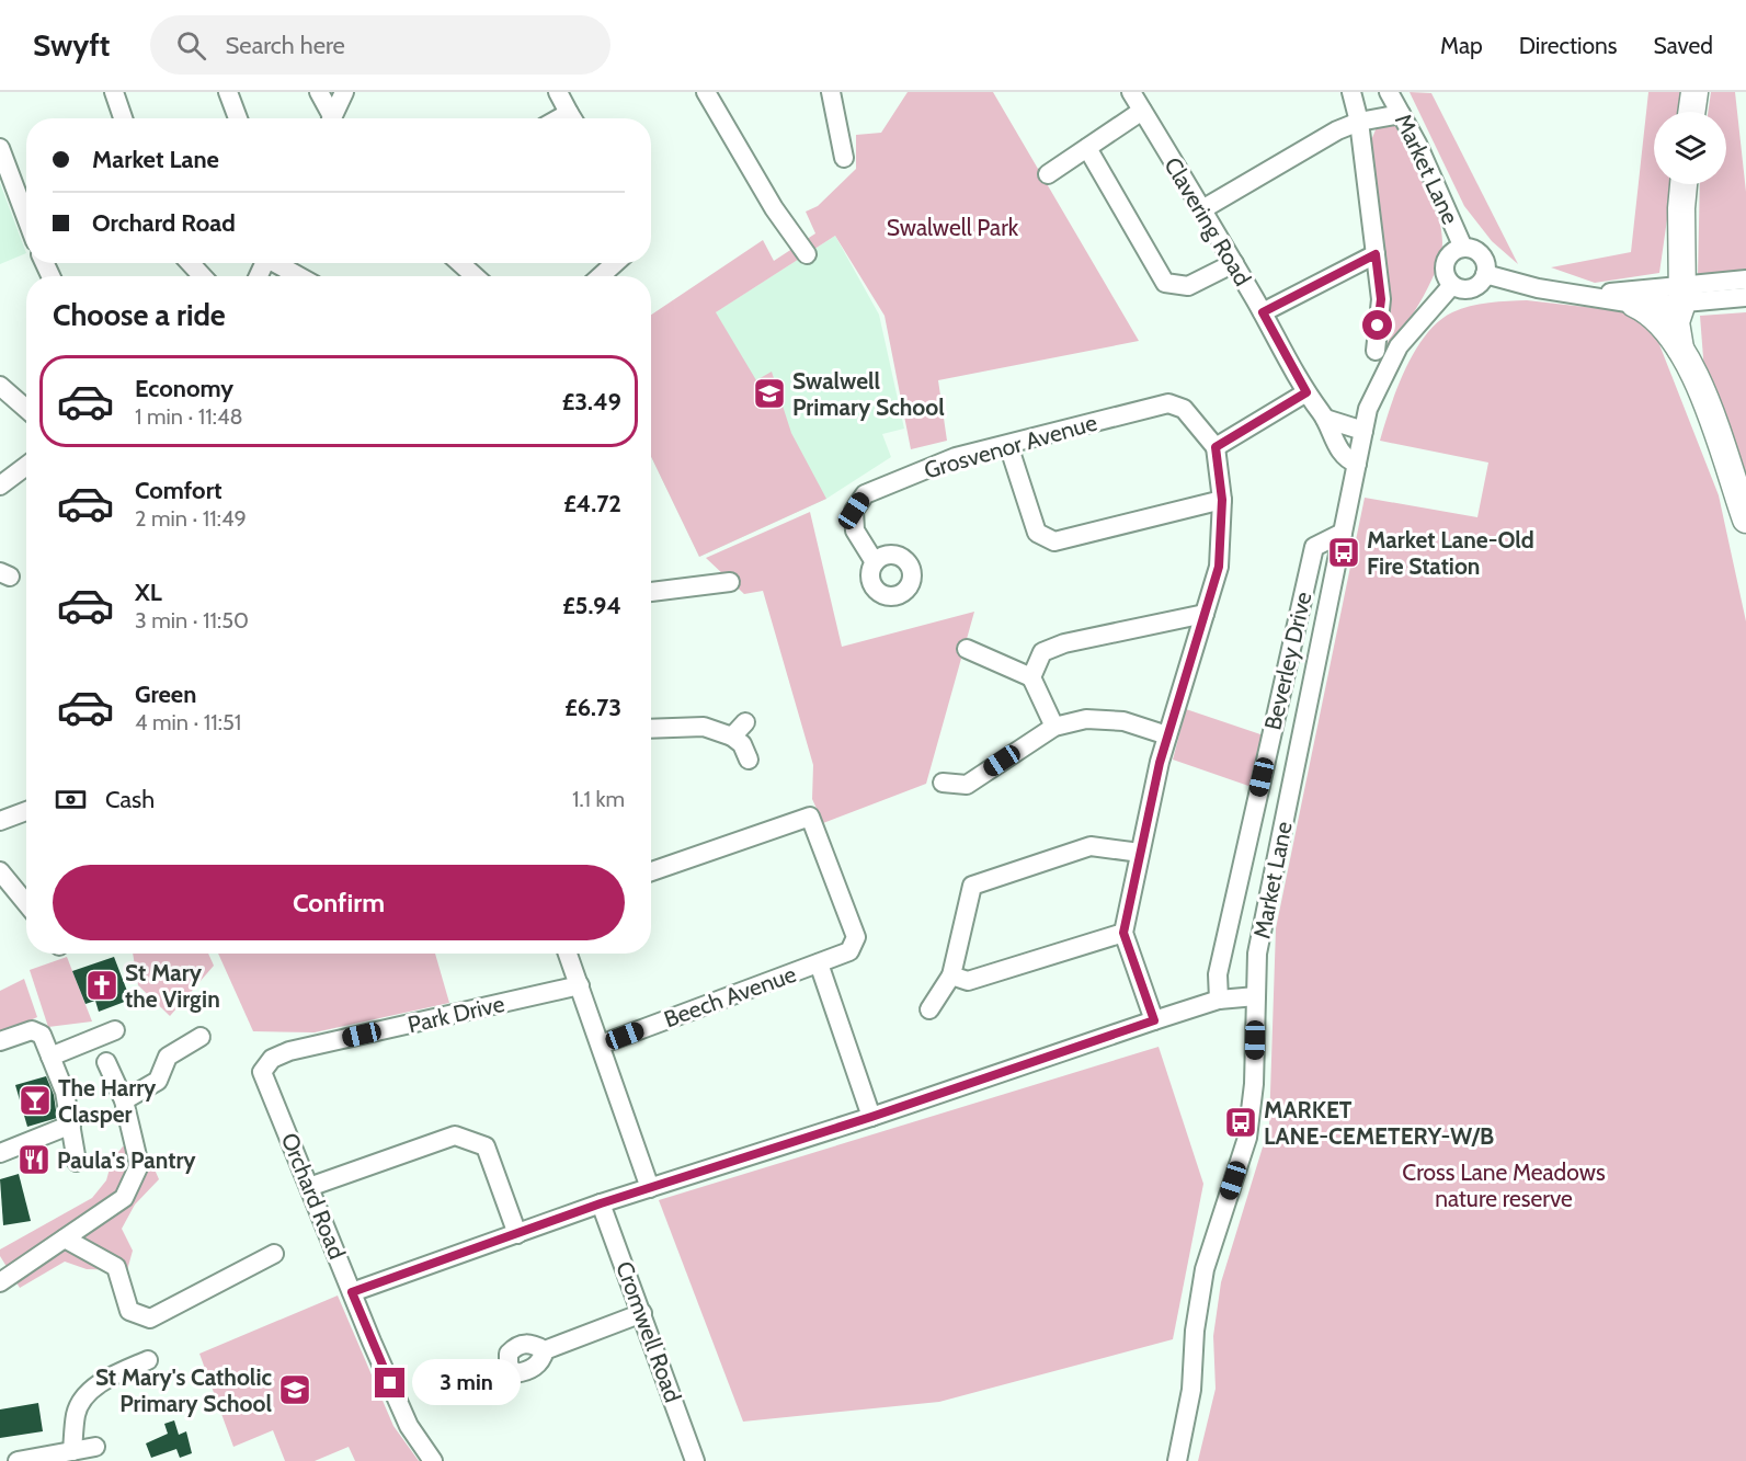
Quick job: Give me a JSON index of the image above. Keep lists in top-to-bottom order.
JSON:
{
  "streets": {
    "street": [
      "Market Lane",
      "Clavering Road",
      "Grosvenor Avenue",
      "Beverley Drive",
      "Beech Avenue",
      "Park Drive",
      "Orchard Road",
      "Cromwell Road"
    ]
  },
  "crossings": [
    ["Market Lane", "Clavering Road"],
    ["Market Lane", "Beverley Drive"],
    ["Park Drive", "Orchard Road"]
  ],
  "parks": ["Swalwell Park", "Cross Lane Meadows nature reserve"],
  "places": {
    "school or university": ["Swalwell Primary School", "St Mary's Catholic Primary School"],
    "bus stop": ["Market Lane-Old Fire Station", "MARKET LANE-CEMETERY-W/B"],
    "church": ["St Mary the Virgin"],
    "bar": ["The Harry Clasper"],
    "restaurant": ["Paula's Pantry"]
  },
  "page": {
    "header": "Swyft",
    "search": "Search here",
    "nav": ["Map", "Directions", "Saved"],
    "banner": ["Market Lane", "Orchard Road"],
    "heading": "Choose a ride",
    "list": [
      {
        "name": "Economy",
        "note": "1 min · 11:48",
        "value": "£3.49"
      },
      {
        "name": "Comfort",
        "note": "2 min · 11:49",
        "value": "£4.72"
      },
      {
        "name": "XL",
        "note": "3 min · 11:50",
        "value": "£5.94"
      },
      {
        "name": "Green",
        "note": "4 min · 11:51",
        "value": "£6.73"
      }
    ],
    "pay": ["Cash", "1.1 km"],
    "buttons": "Confirm",
    "bubble": "3 min"
  }
}
